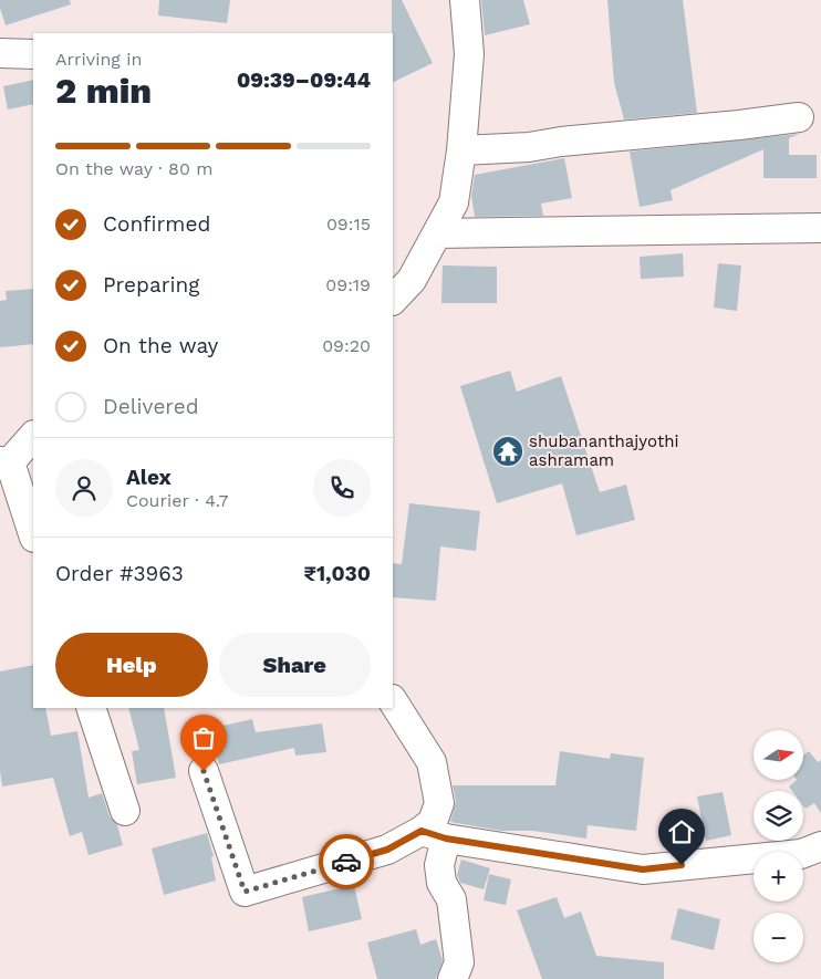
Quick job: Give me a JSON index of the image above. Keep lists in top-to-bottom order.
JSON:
{
  "places": {
    "temple": ["shubananthajyothi ashramam"]
  },
  "north": "right",
  "page": {
    "heading": ["2 min", "Arriving in", "09:39–09:44"],
    "panel": [
      "Alex",
      "Courier · 4.7",
      "Order #3963",
      "₹1,030"
    ],
    "bar": "On the way · 80 m",
    "list": [
      ["Confirmed", "09:15"],
      ["Preparing", "09:19"],
      ["On the way", "09:20"],
      "Delivered"
    ],
    "buttons": ["Help", "Share"],
    "map_buttons": ["+", "−"]
  }
}
